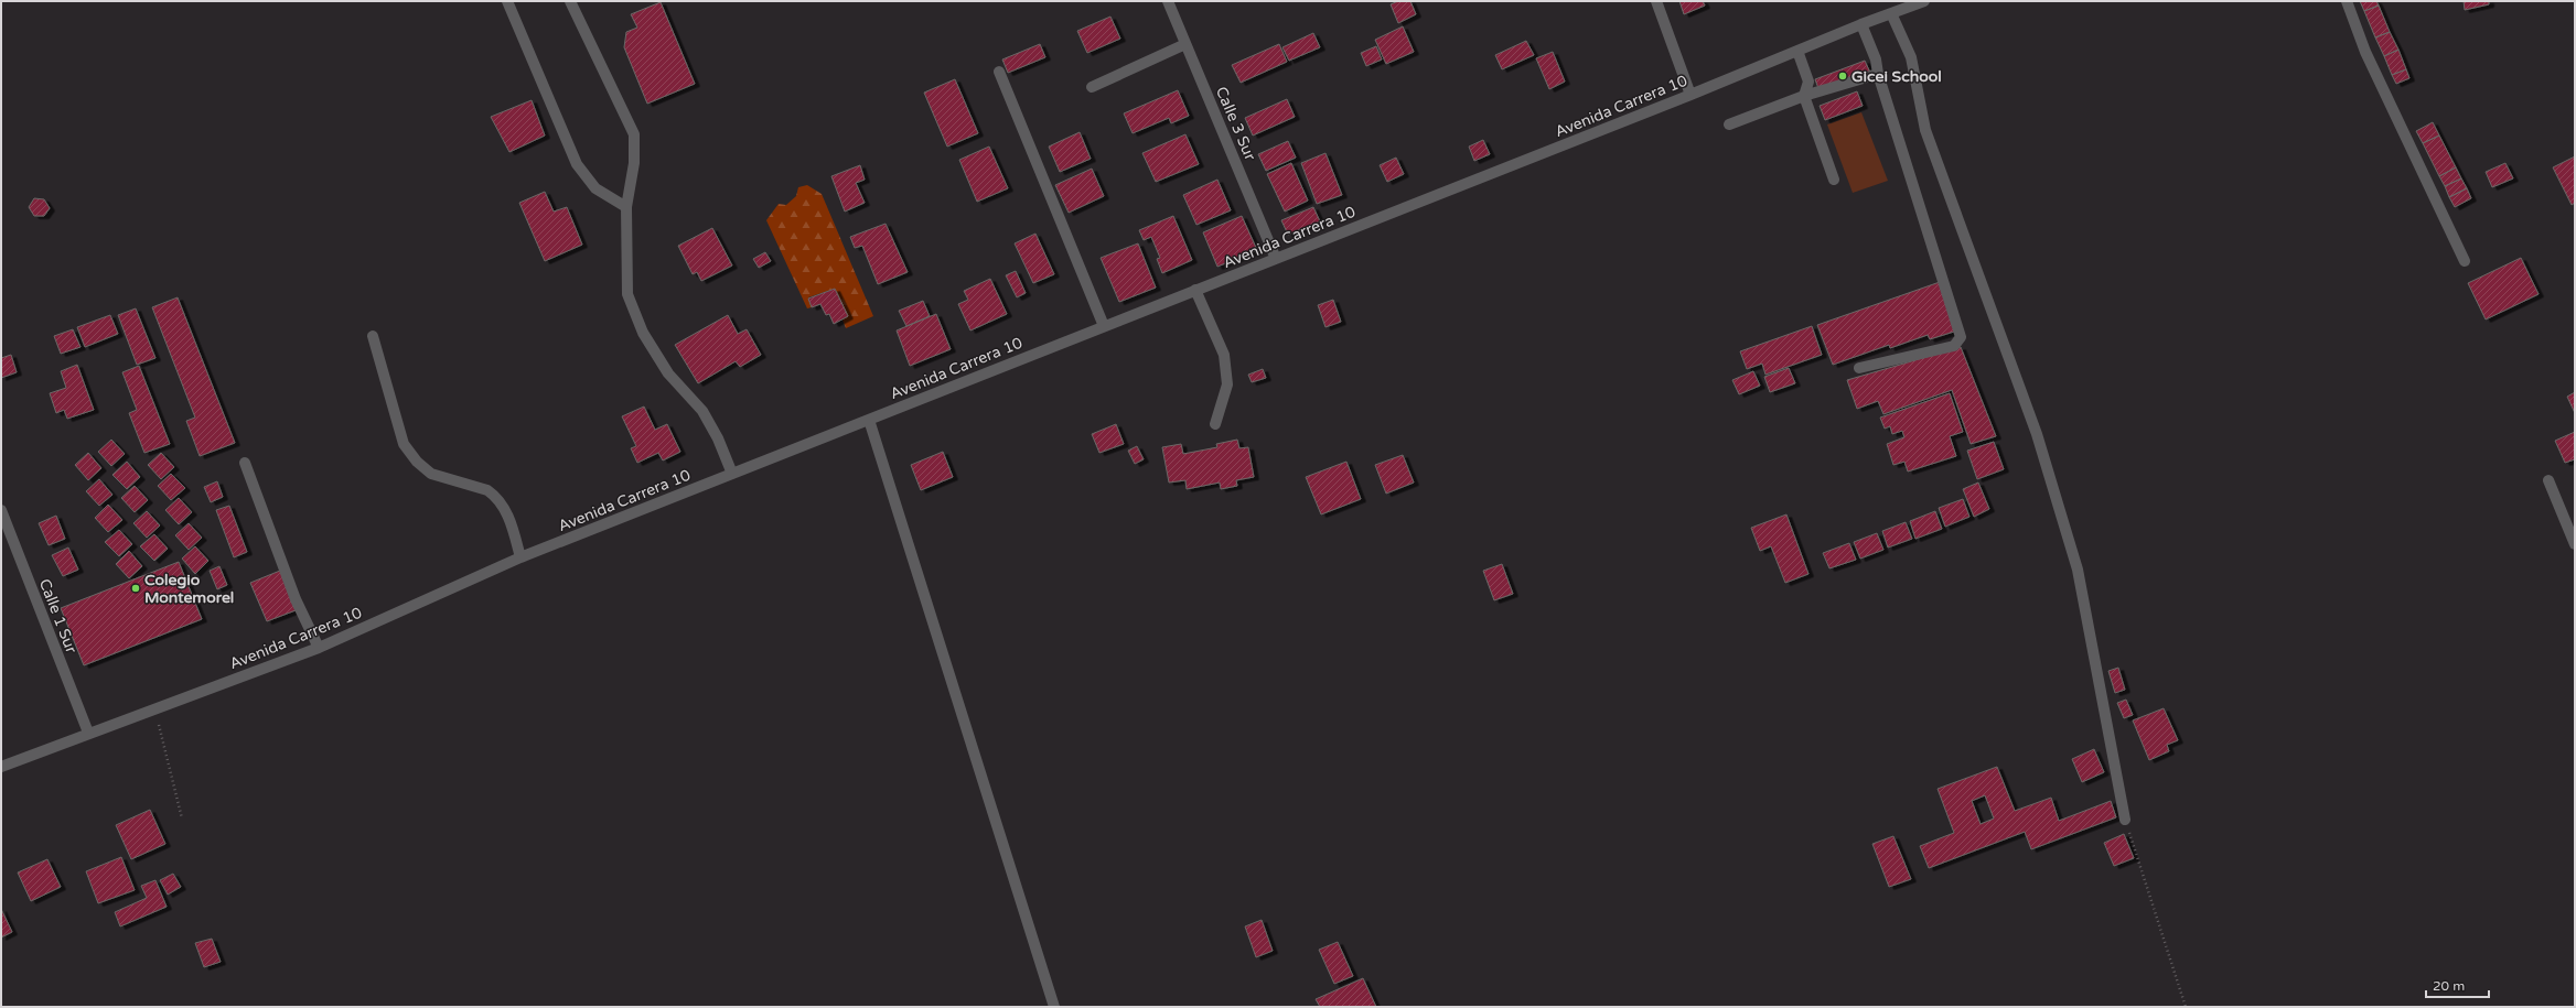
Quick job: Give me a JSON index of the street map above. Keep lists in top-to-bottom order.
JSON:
{
  "streets": {
    "street": ["Avenida Carrera 10", "Calle 3 Sur", "Calle 1 Sur"]
  },
  "crossings": [
    ["Avenida Carrera 10", "Calle 3 Sur"],
    ["Avenida Carrera 10", "Calle 1 Sur"]
  ],
  "places": ["Gicei School", "Colegio Montemorel"],
  "scale_bar": "20 m"
}
